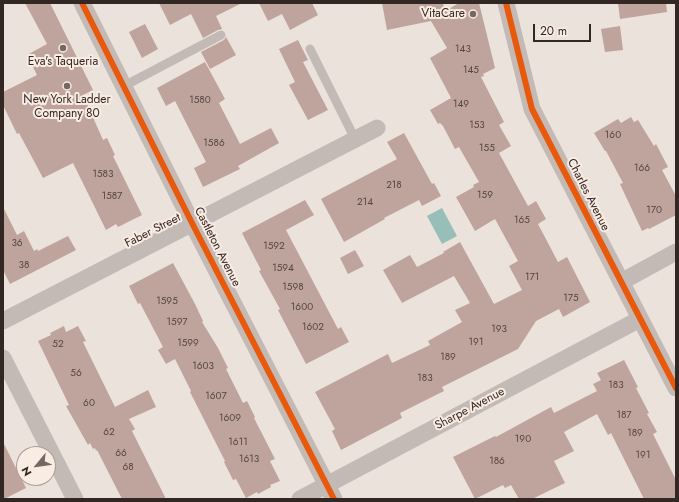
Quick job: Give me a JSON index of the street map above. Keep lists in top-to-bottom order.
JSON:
{
  "streets": {
    "street": [
      "Charles Avenue",
      "Faber Street",
      "Castleton Avenue",
      "Sharpe Avenue"
    ]
  },
  "crossings": [
    ["Charles Avenue", "Sharpe Avenue"],
    ["Faber Street", "Castleton Avenue"],
    ["Castleton Avenue", "Sharpe Avenue"]
  ],
  "places": ["VitaCare", "Eva's Taqueria", "New York Ladder Company 80"],
  "house_numbers": [
    "143",
    "145",
    "1580",
    "149",
    "153",
    "160",
    "1586",
    "155",
    "166",
    "1583",
    "218",
    "159",
    "1587",
    "214",
    "170",
    "165",
    "36",
    "1592",
    "38",
    "1594",
    "171",
    "1598",
    "175",
    "1595",
    "1600",
    "1597",
    "1602",
    "193",
    "191",
    "1599",
    "52",
    "189",
    "1603",
    "56",
    "183",
    "183",
    "1607",
    "60",
    "187",
    "1609",
    "62",
    "189",
    "190",
    "1611",
    "66",
    "191",
    "1613",
    "186",
    "68"
  ],
  "scale_bar": "20 m",
  "north": "bottom left"
}
